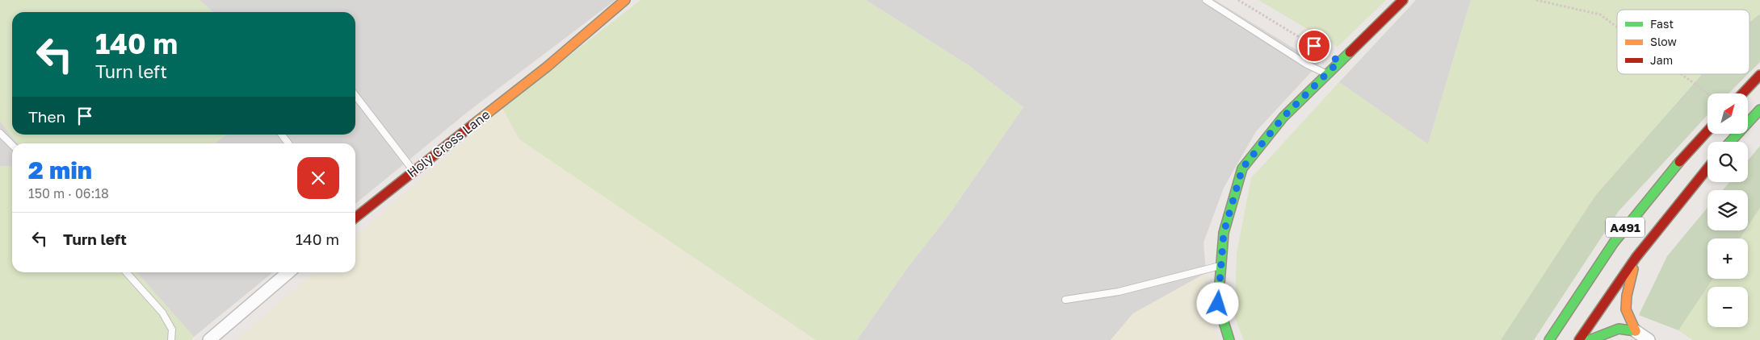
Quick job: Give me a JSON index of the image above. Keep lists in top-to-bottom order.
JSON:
{
  "streets": {
    "main road": ["Holy Cross Lane", "A491"]
  },
  "legend": ["Fast", "Slow", "Jam"],
  "north": "top right",
  "page": {
    "turn": ["140 m", "Turn left"],
    "map_buttons": ["+", "−"],
    "then": "Then",
    "heading": ["2 min", "150 m · 06:18"],
    "list": [
      {
        "name": "Turn left",
        "value": "140 m"
      }
    ]
  }
}
